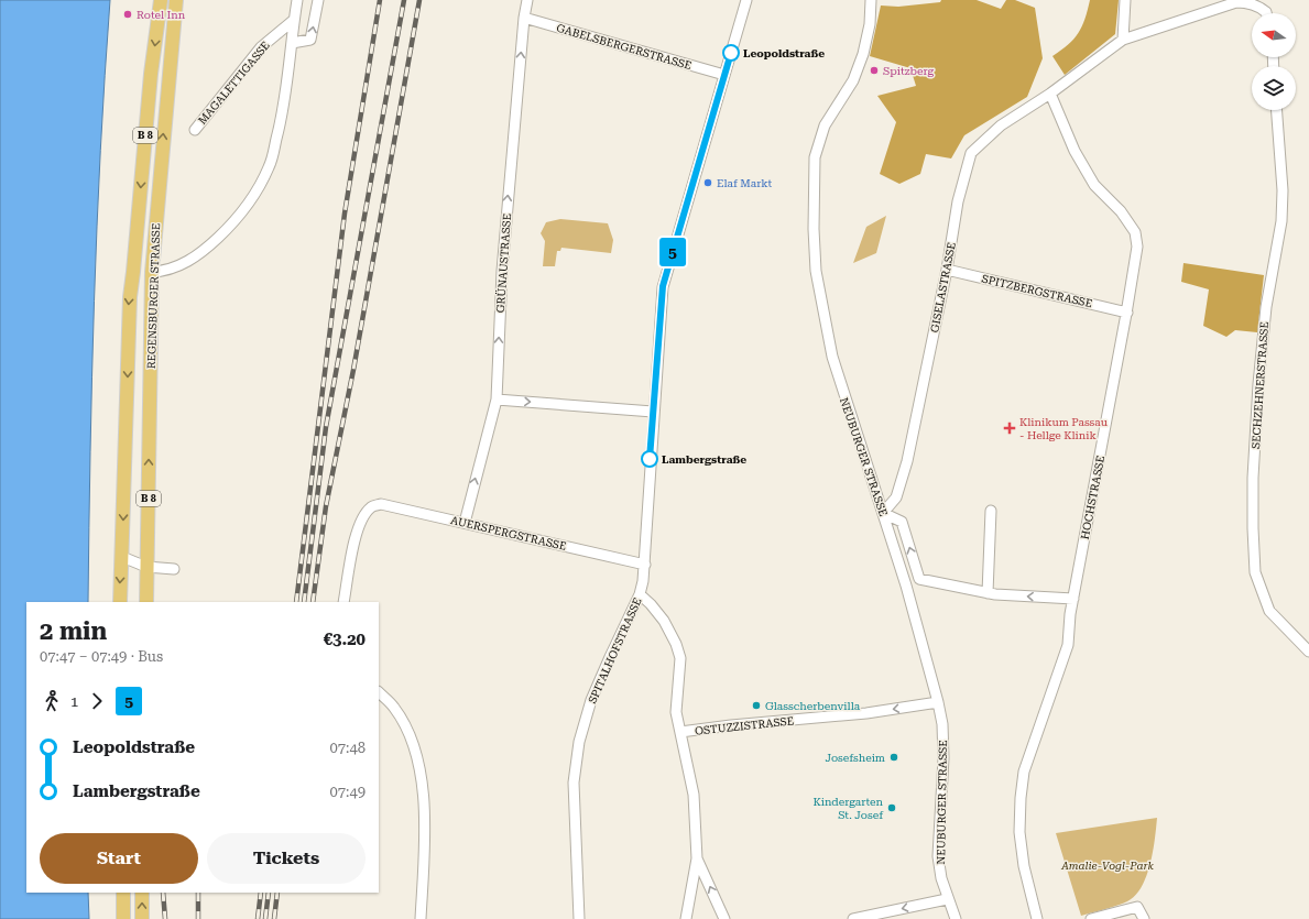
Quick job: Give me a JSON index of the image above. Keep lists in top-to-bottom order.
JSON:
{
  "streets": {
    "main road": ["B 8", "REGENSBURGER STRASSE"],
    "street": [
      "GABELSBERGERSTRASSE",
      "MAGALETTIGASSE",
      "GRÜNAUSTRASSE",
      "GISELASTRASSE",
      "SPITZBERGSTRASSE",
      "SECHZEHNERSTRASSE",
      "NEUBURGER STRASSE",
      "HOCHSTRASSE",
      "AUERSPERGSTRASSE",
      "SPITALHOFSTRASSE",
      "OSTUZZISTRASSE"
    ]
  },
  "crossings": [
    ["GABELSBERGERSTRASSE", "GRÜNAUSTRASSE"],
    ["GABELSBERGERSTRASSE", "SPITALHOFSTRASSE"],
    ["GRÜNAUSTRASSE", "AUERSPERGSTRASSE"],
    ["GISELASTRASSE", "SPITZBERGSTRASSE"],
    ["GISELASTRASSE", "NEUBURGER STRASSE"],
    ["GISELASTRASSE", "HOCHSTRASSE"],
    ["SPITZBERGSTRASSE", "HOCHSTRASSE"],
    ["NEUBURGER STRASSE", "OSTUZZISTRASSE"],
    ["AUERSPERGSTRASSE", "SPITALHOFSTRASSE"]
  ],
  "one_way": ["GRÜNAUSTRASSE", "OSTUZZISTRASSE"],
  "parks": ["Amalie-Vogl-Park"],
  "places": {
    "other": [
      "Rotel Inn",
      "Leopoldstraße",
      "Spitzberg",
      "Elaf Markt",
      "Lambergstraße",
      "Glasscherbenvilla",
      "Josefsheim",
      "Kindergarten St. Josef"
    ],
    "health": ["Klinikum Passau - Hellge Klinik"]
  },
  "lines": ["bus line 5"],
  "north": "left",
  "page": {
    "on_map": "5",
    "heading": ["2 min", "07:47 – 07:49 · Bus", "€3.20"],
    "legs": ["1", "5"],
    "list": [
      {
        "name": "Leopoldstraße",
        "value": "07:48"
      },
      {
        "name": "Lambergstraße",
        "value": "07:49"
      }
    ],
    "buttons": ["Start", "Tickets"]
  }
}
